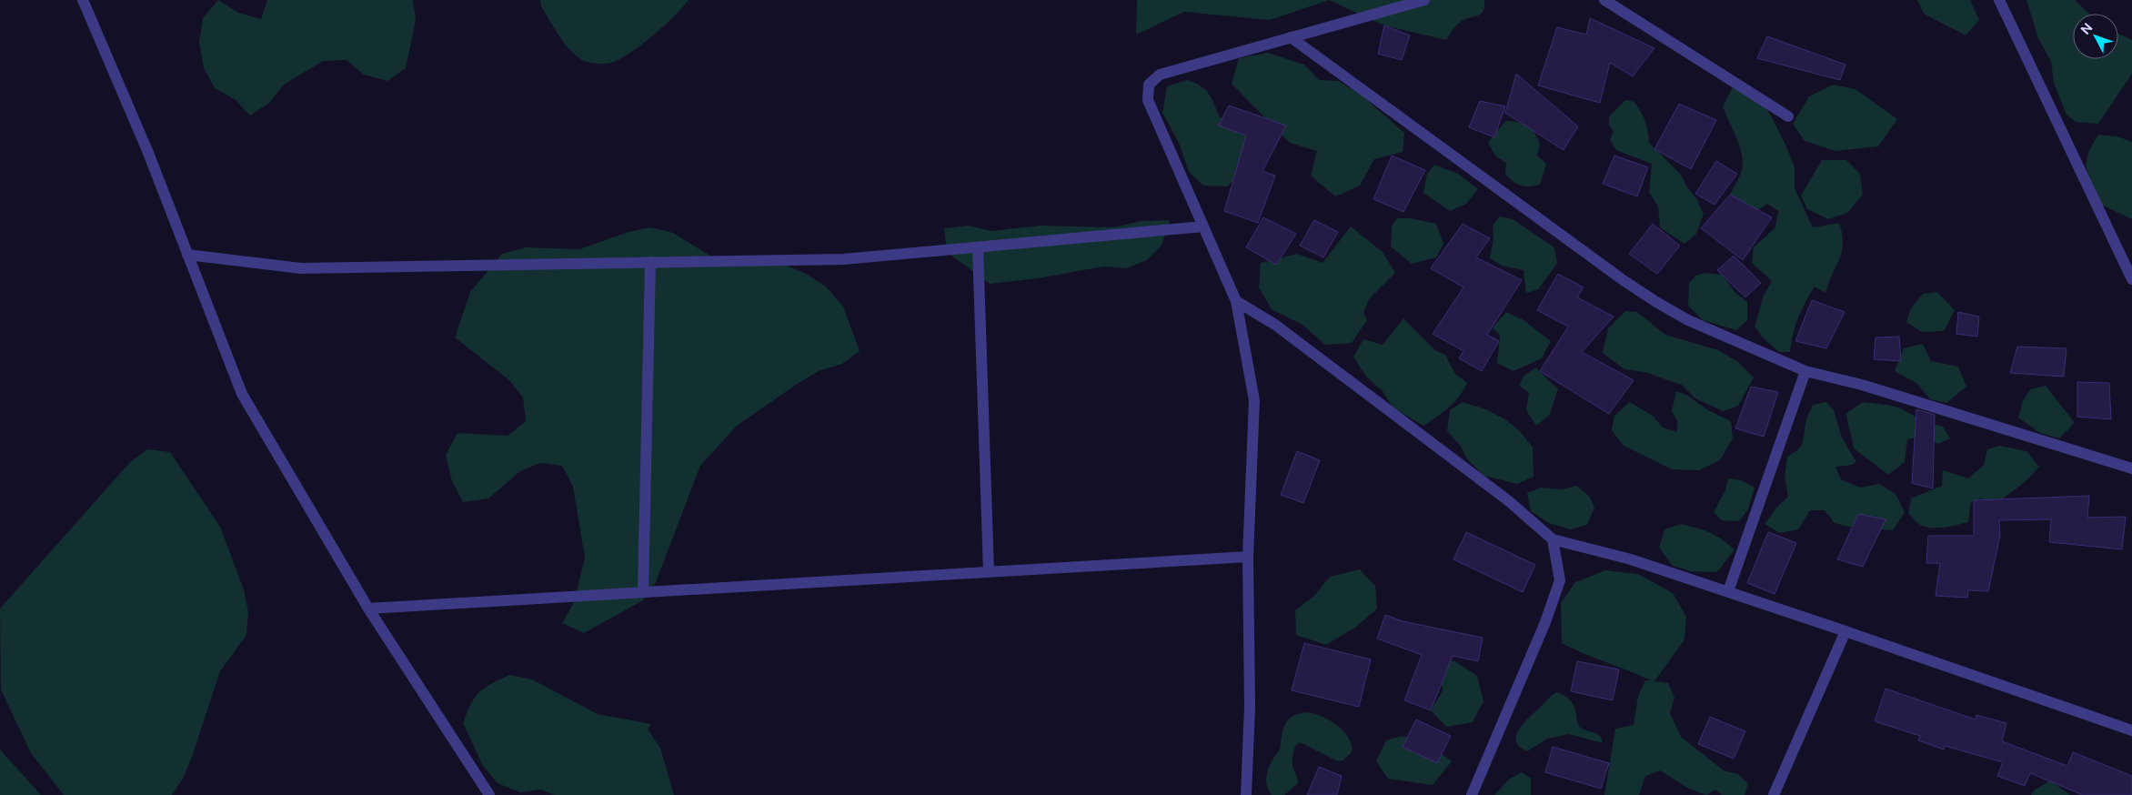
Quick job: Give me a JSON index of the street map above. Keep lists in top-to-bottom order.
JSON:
{
  "north": "top left"
}
